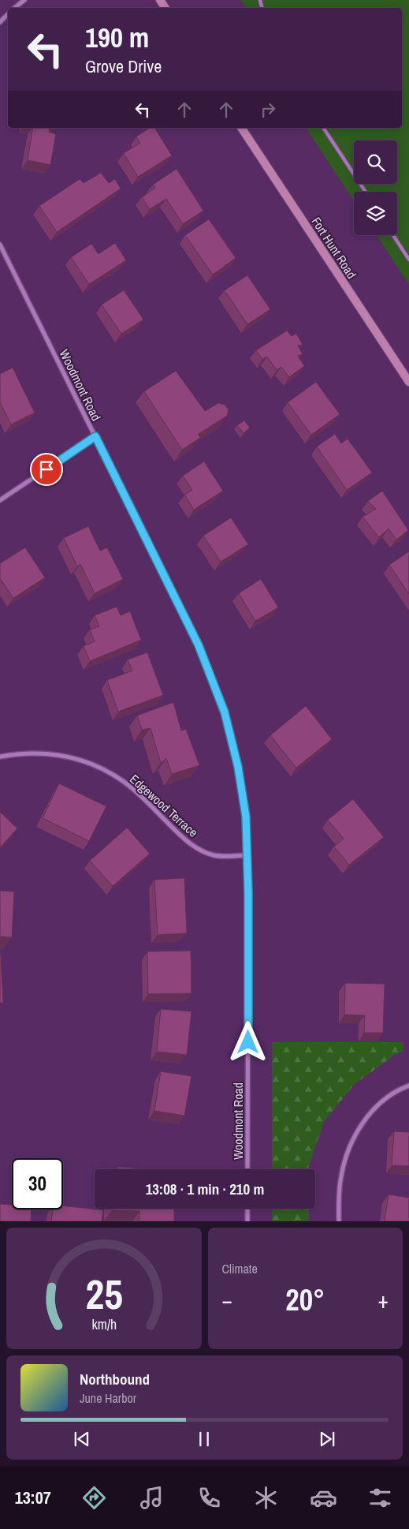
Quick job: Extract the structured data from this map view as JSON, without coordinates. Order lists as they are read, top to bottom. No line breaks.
{"streets":{"main road":["Fort Hunt Road"],"street":["Woodmont Road","Edgewood Terrace"]},"crossings":[["Woodmont Road","Edgewood Terrace"]],"page":{"turn":["190 m","Grove Drive"],"limit":"30","trip":"13:08 · 1 min · 210 m","tile":"Climate","heat":["−","20°","+"],"song":["Northbound","June Harbor"],"tabs":"13:07","gauge":["25","km/h"]}}
